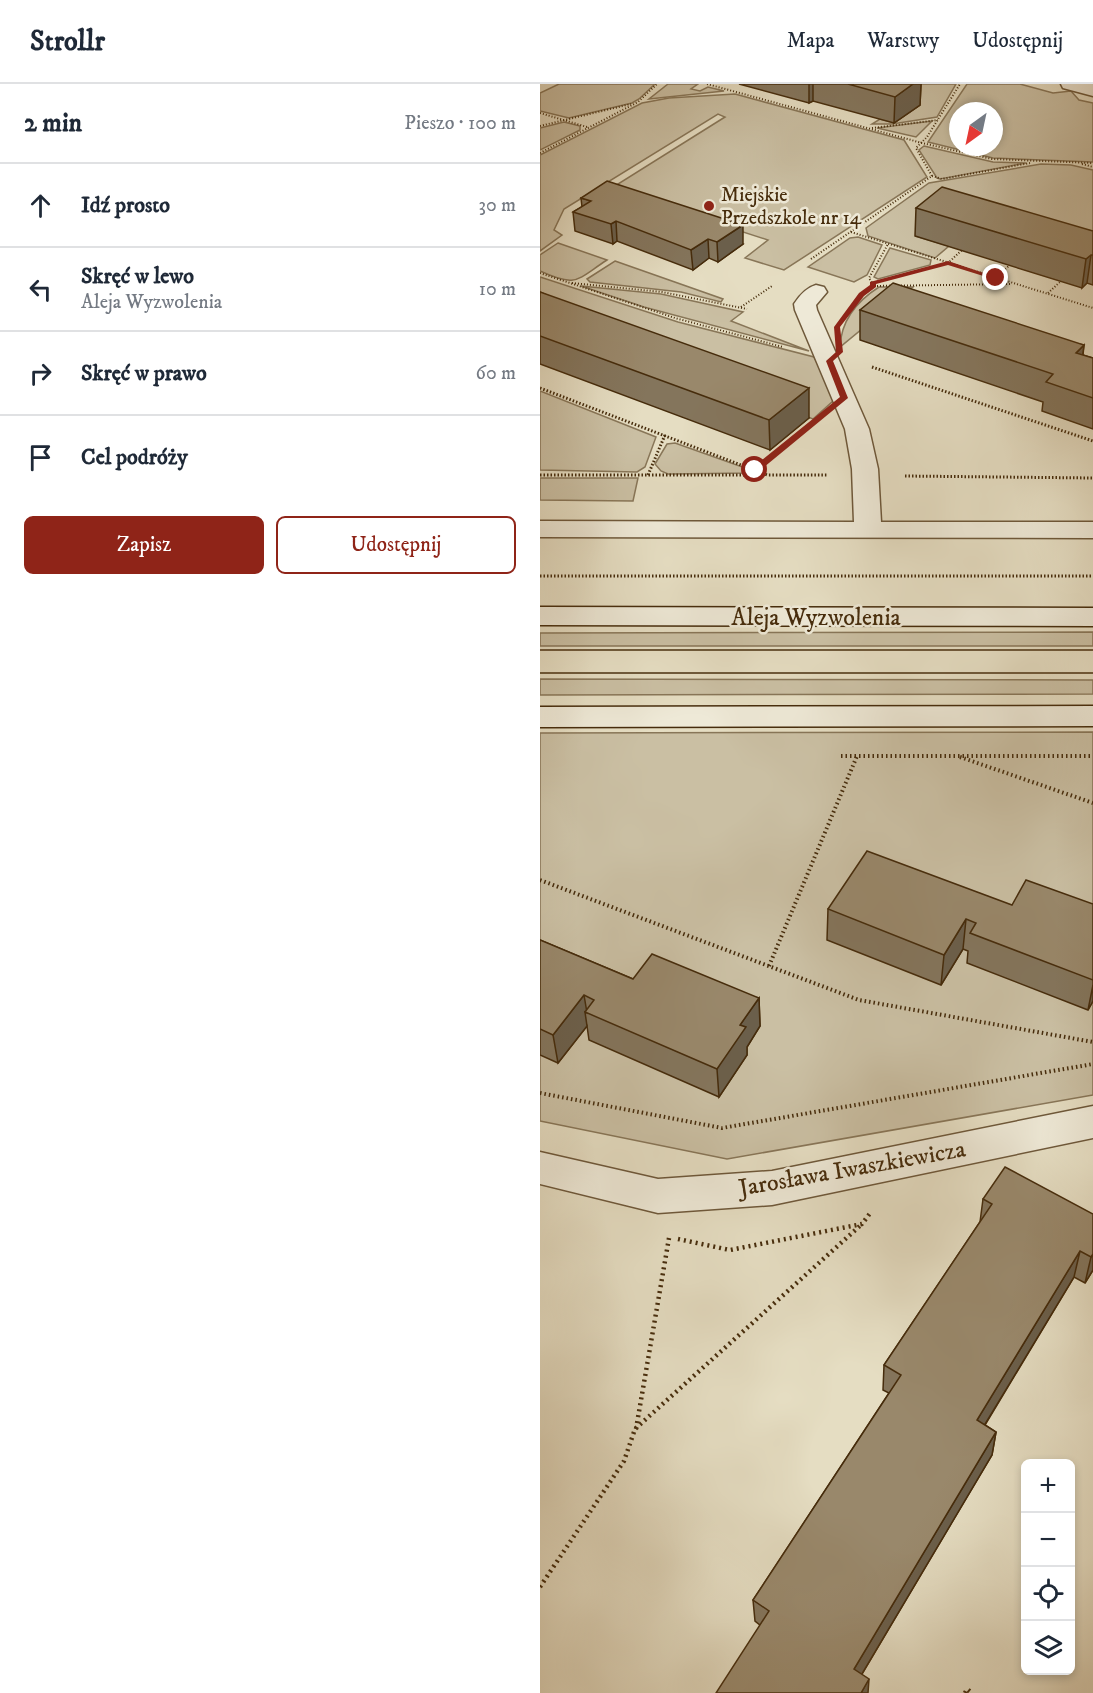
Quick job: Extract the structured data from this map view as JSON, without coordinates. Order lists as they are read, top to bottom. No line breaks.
{"streets":{"street":["Aleja Wyzwolenia","Jarosława Iwaszkiewicza"]},"places":["Miejskie Przedszkole nr 14"],"north":"bottom left","page":{"header":"Strollr","nav":["Mapa","Warstwy","Udostępnij"],"heading":["2 min","Pieszo · 100 m"],"list":[["Idź prosto","30 m"],["Skręć w lewo","Aleja Wyzwolenia","10 m"],["Skręć w prawo","60 m"],"Cel podróży"],"buttons":["Zapisz","Udostępnij"],"map_buttons":["+","−"]}}
